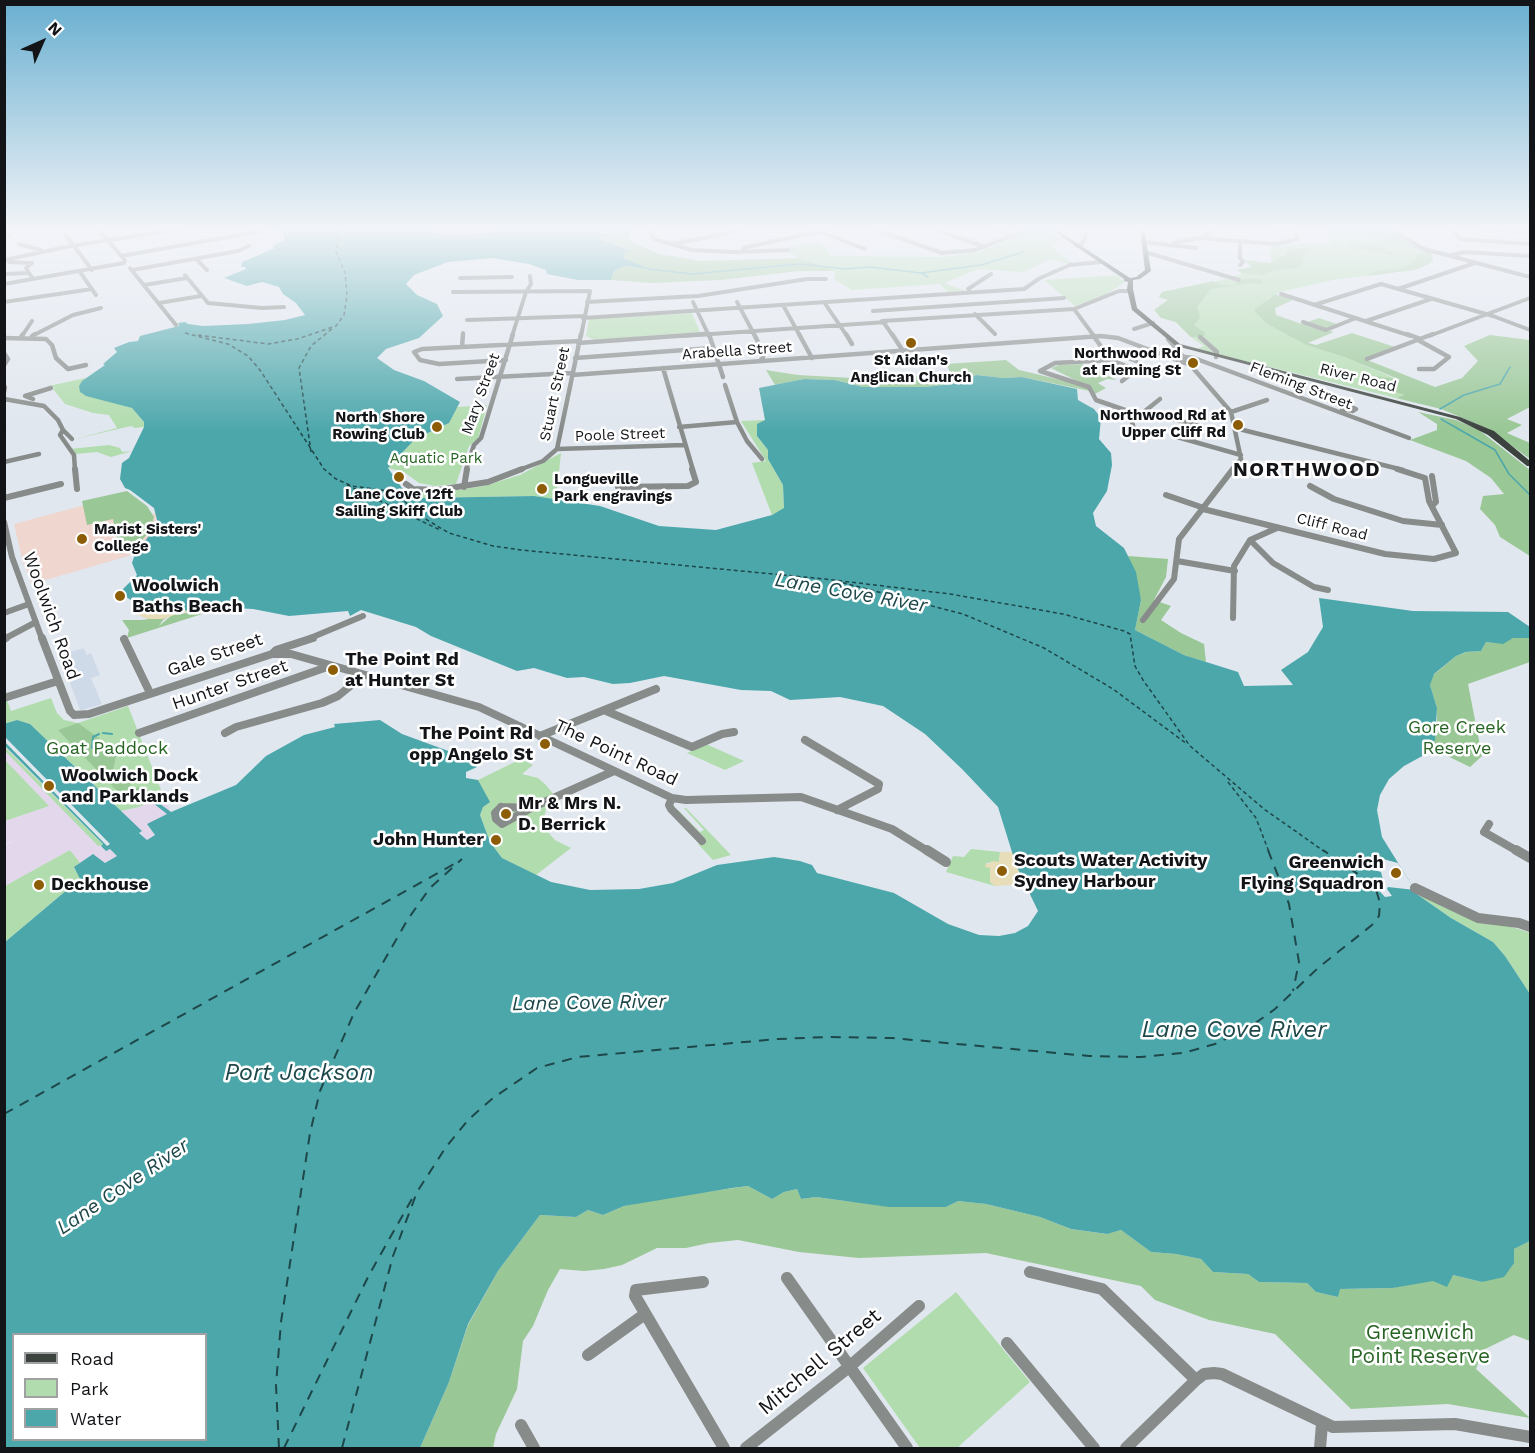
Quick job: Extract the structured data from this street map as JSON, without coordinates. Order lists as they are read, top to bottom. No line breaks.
{"streets":{"main road":["River Road"],"street":["Arabella Street","Fleming Street","Mary Street","Stuart Street","Poole Street","Cliff Road","Woolwich Road","Gale Street","Hunter Street","The Point Road","Mitchell Street"]},"crossings":[["Arabella Street","Mary Street"],["Arabella Street","Stuart Street"],["River Road","Fleming Street"],["Mary Street","Stuart Street"],["Stuart Street","Poole Street"],["Woolwich Road","Gale Street"],["Gale Street","The Point Road"],["Hunter Street","The Point Road"]],"districts":["NORTHWOOD"],"water":["Lane Cove River","Port Jackson"],"parks":["Aquatic Park","Gore Creek Reserve","Goat Paddock","Greenwich Point Reserve"],"places":["St Aidan's Anglican Church","Northwood Rd at Fleming St","Northwood Rd at Upper Cliff Rd","North Shore Rowing Club","Lane Cove 12ft Sailing Skiff Club","Longueville Park engravings","Marist Sisters' College","Woolwich Baths Beach","The Point Rd at Hunter St","The Point Rd opp Angelo St","Woolwich Dock and Parklands","Mr & Mrs N. D. Berrick","John Hunter","Scouts Water Activity Sydney Harbour","Greenwich Flying Squadron","Deckhouse"],"legend":["Road","Park","Water"],"north":"top right"}
